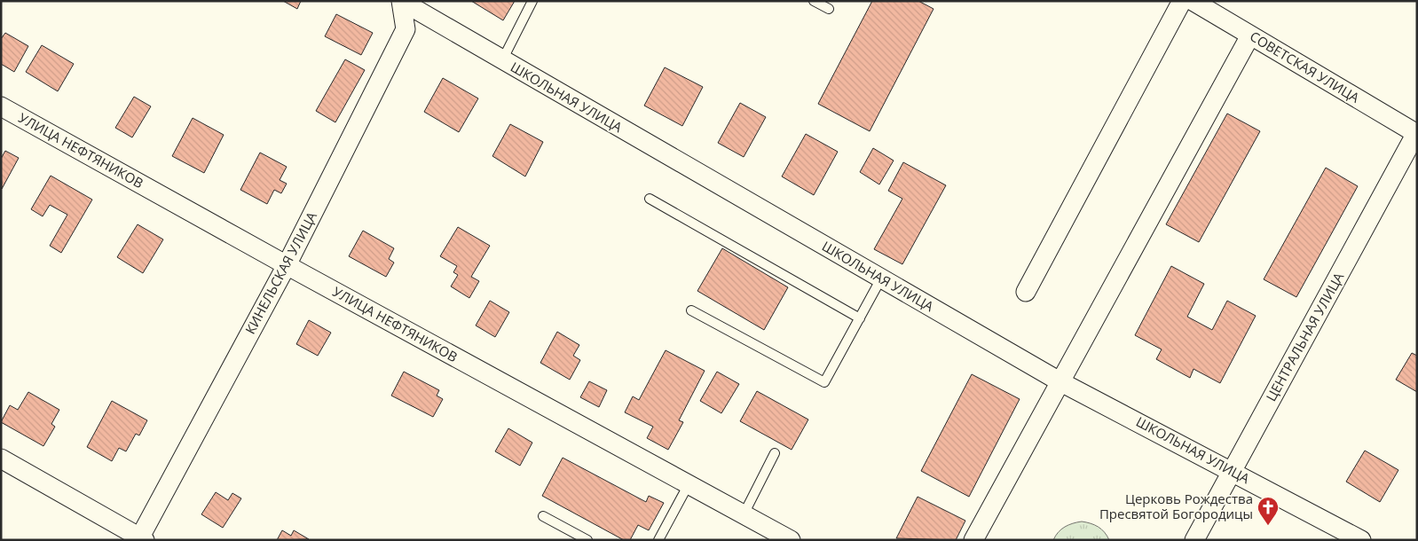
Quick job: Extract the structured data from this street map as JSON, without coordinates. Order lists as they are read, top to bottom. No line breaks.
{"streets":{"street":["СОВЕТСКАЯ УЛИЦА","ШКОЛЬНАЯ УЛИЦА","УЛИЦА НЕФТЯНИКОВ","КИНЕЛЬСКАЯ УЛИЦА","ЦЕНТРАЛЬНАЯ УЛИЦА"]},"crossings":[["СОВЕТСКАЯ УЛИЦА","ЦЕНТРАЛЬНАЯ УЛИЦА"],["ШКОЛЬНАЯ УЛИЦА","КИНЕЛЬСКАЯ УЛИЦА"],["ШКОЛЬНАЯ УЛИЦА","ЦЕНТРАЛЬНАЯ УЛИЦА"],["УЛИЦА НЕФТЯНИКОВ","КИНЕЛЬСКАЯ УЛИЦА"]],"places":{"church":["Церковь Рождества Пресвятой Богородицы"]}}
